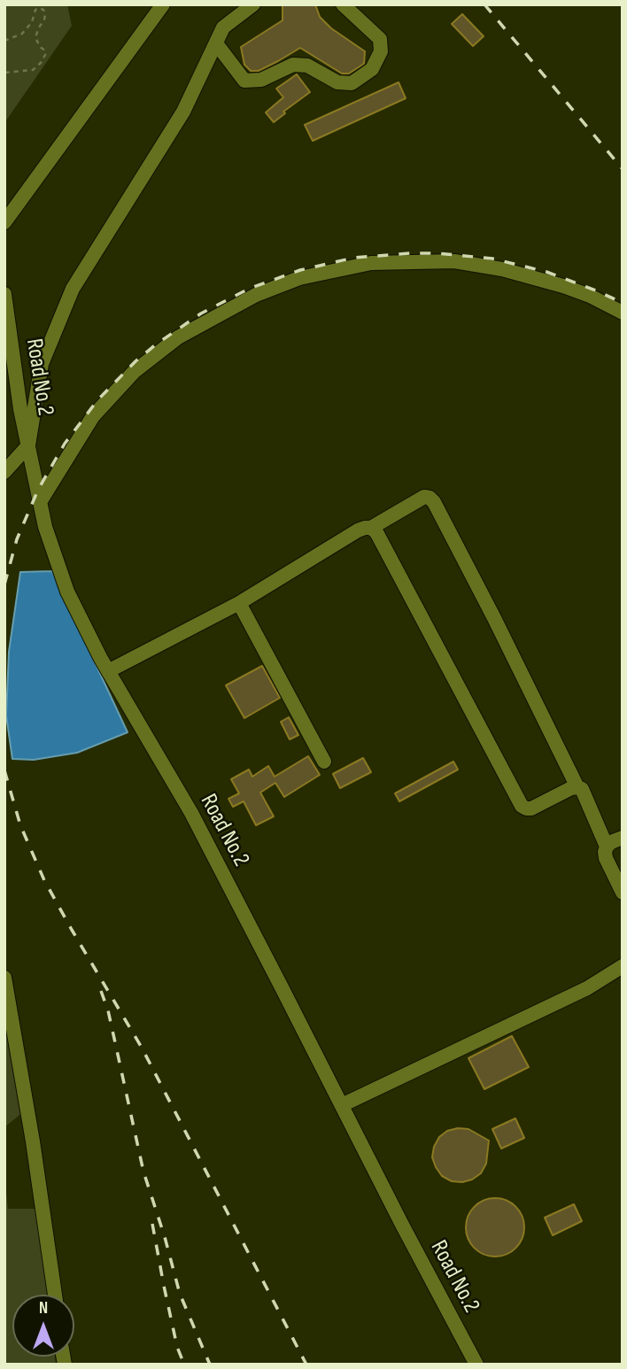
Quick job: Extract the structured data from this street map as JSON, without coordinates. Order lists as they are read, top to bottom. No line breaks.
{"streets":{"street":["Road No.2"]},"north":"top"}
